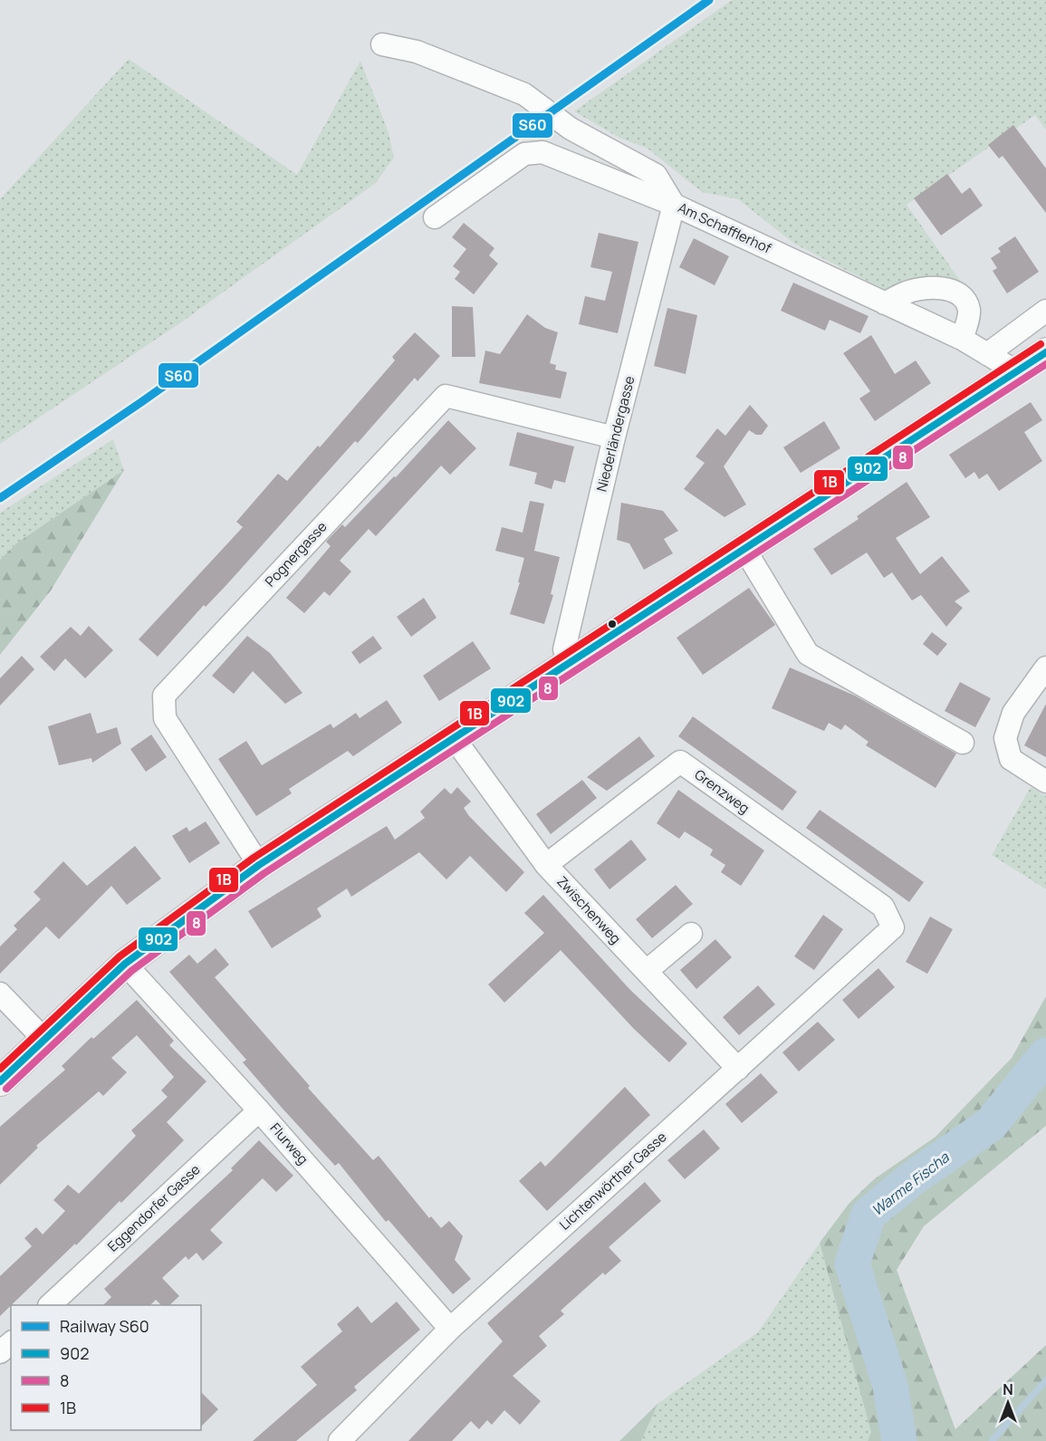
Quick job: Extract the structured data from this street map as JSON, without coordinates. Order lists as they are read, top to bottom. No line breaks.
{"streets":{"street":["Am Schafflerhof","Niederländergasse","Pognergasse","Grenzweg","Zwischenweg","Flurweg","Lichtenwörther Gasse","Eggendorfer Gasse"]},"crossings":[["Am Schafflerhof","Niederländergasse"],["Niederländergasse","Pognergasse"],["Grenzweg","Zwischenweg"],["Grenzweg","Lichtenwörther Gasse"],["Zwischenweg","Lichtenwörther Gasse"],["Flurweg","Lichtenwörther Gasse"],["Flurweg","Eggendorfer Gasse"]],"water":["Warme Fischa"],"lines":["rail line S60","transit line 1B","transit line 902","transit line 8"],"legend":["Railway S60","902","8","1B"],"north":"top"}
